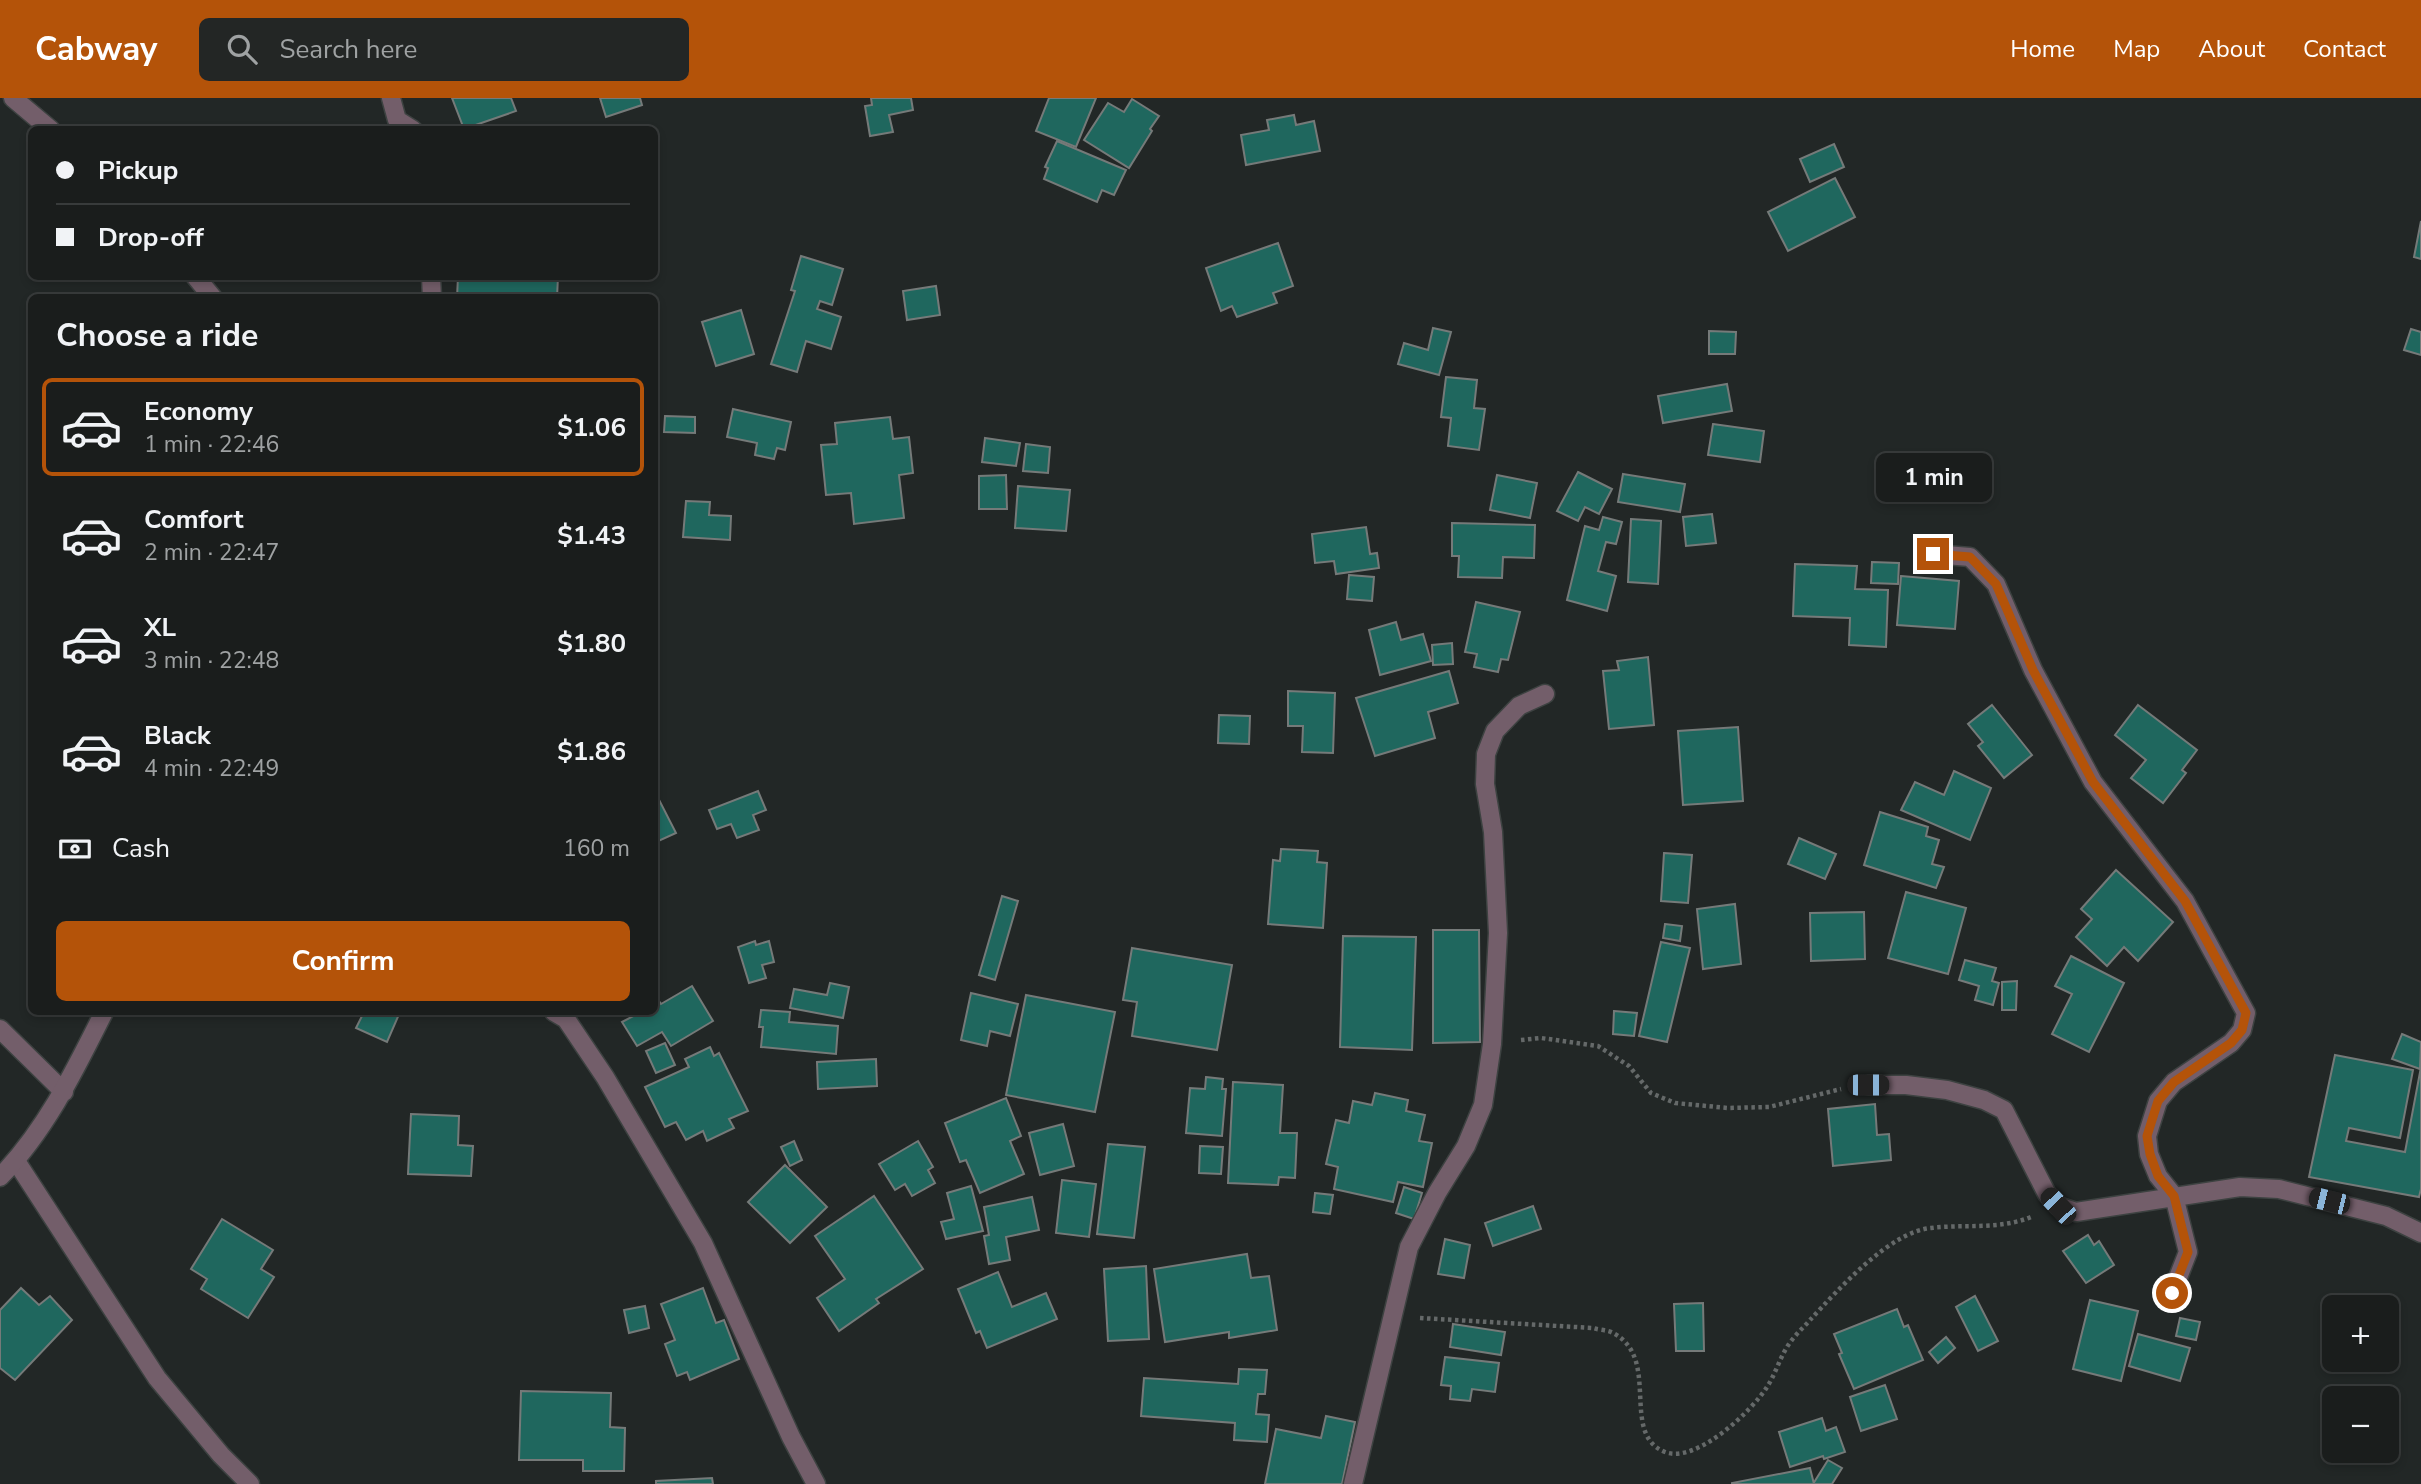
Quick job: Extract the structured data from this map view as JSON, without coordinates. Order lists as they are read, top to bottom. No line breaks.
{"page":{"header":"Cabway","search":"Search here","nav":["Home","Map","About","Contact"],"banner":["Pickup","Drop-off"],"heading":"Choose a ride","list":[{"name":"Economy","note":"1 min · 22:46","value":"$1.06"},{"name":"Comfort","note":"2 min · 22:47","value":"$1.43"},{"name":"XL","note":"3 min · 22:48","value":"$1.80"},{"name":"Black","note":"4 min · 22:49","value":"$1.86"}],"bubble":"1 min","pay":["Cash","160 m"],"buttons":"Confirm","map_buttons":["+","−"]}}
